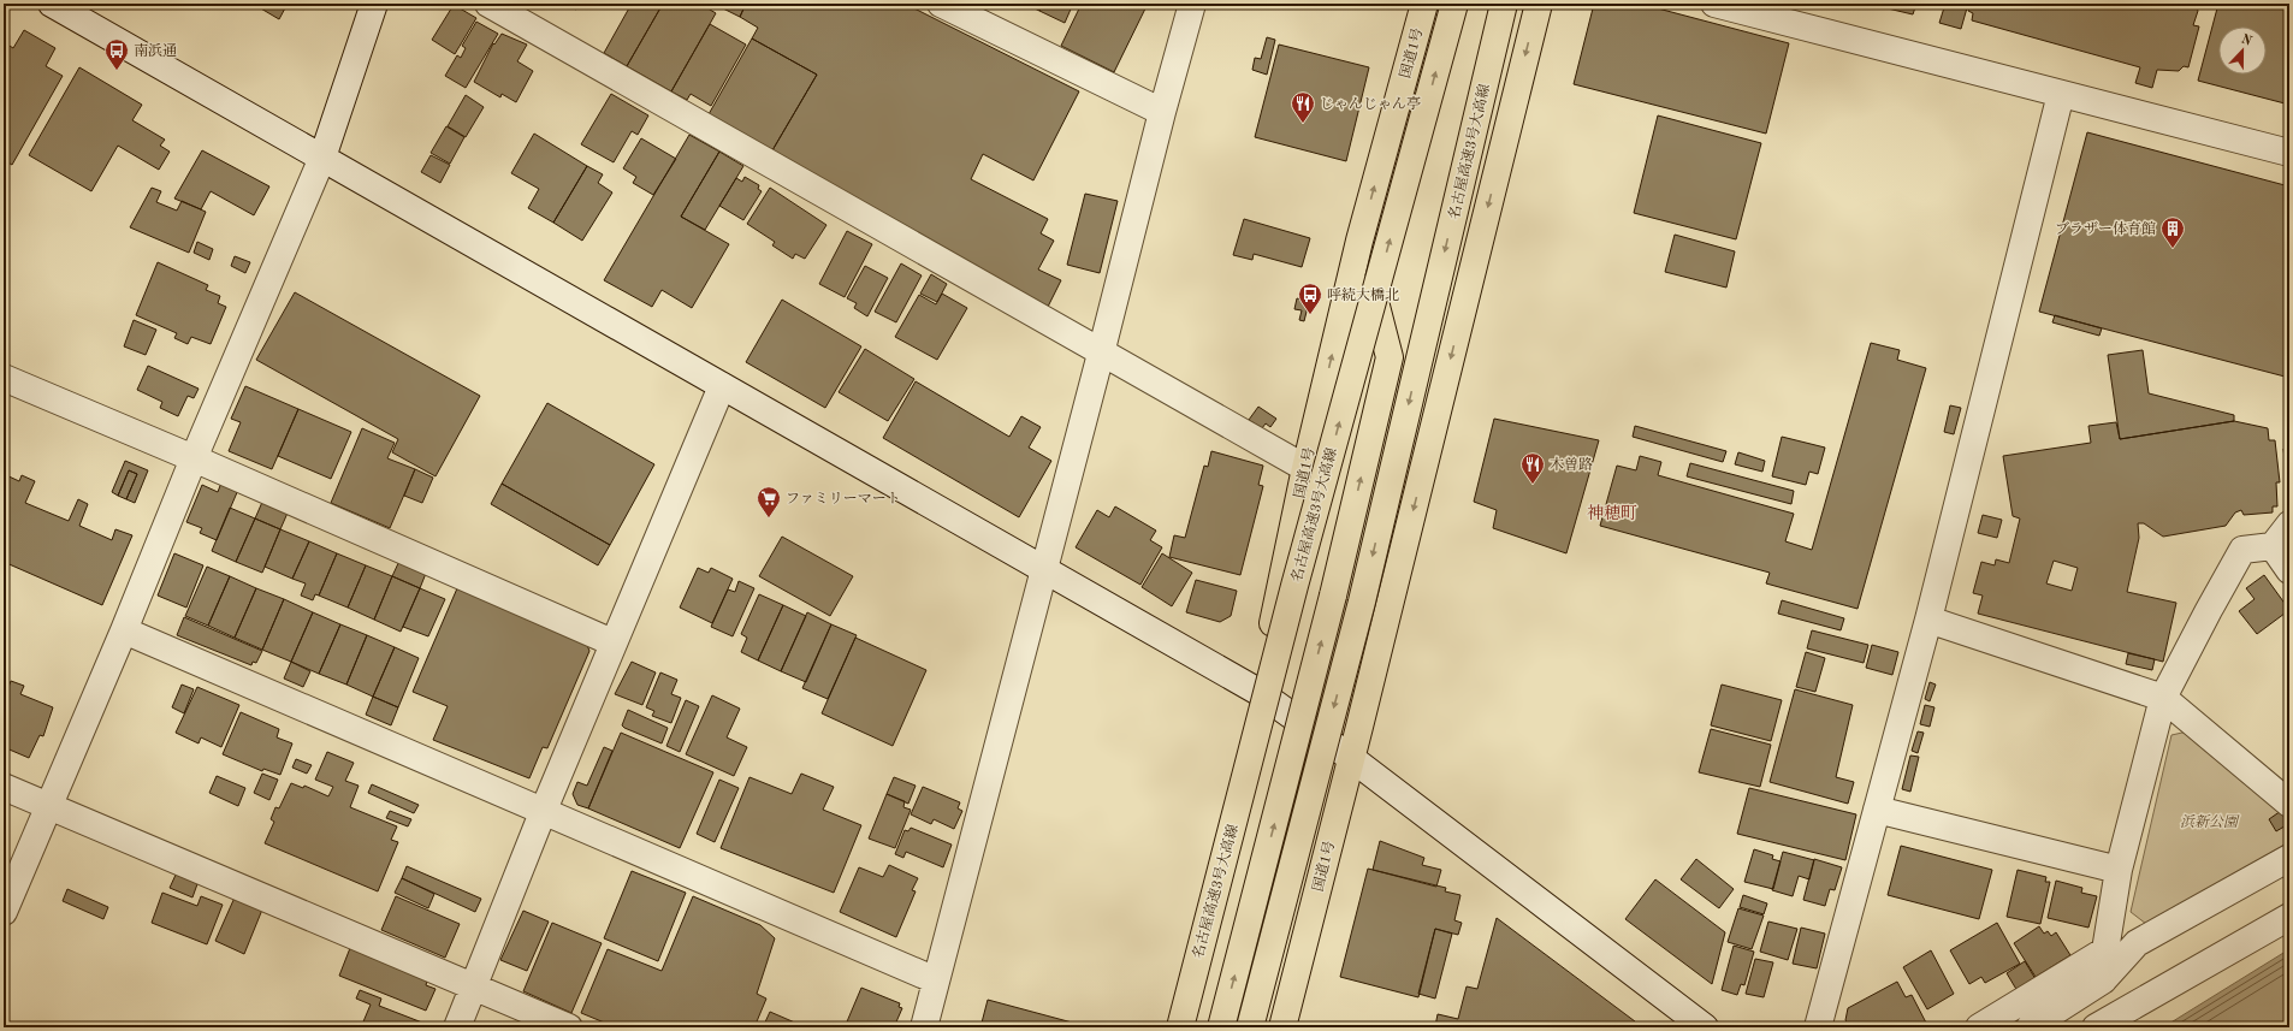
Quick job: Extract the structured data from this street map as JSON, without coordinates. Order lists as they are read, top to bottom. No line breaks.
{"streets":{"highway":["国道1号","名古屋高速3号大高線"]},"districts":["神穂町"],"parks":["浜新公園"],"places":{"bus stop":["南浜通","呼続大橋北"],"restaurant":["じゃんじゃん亭","木曽路"],"building":["ブラザー体育館"],"supermarket":["ファミリーマート"]},"north":"top"}
